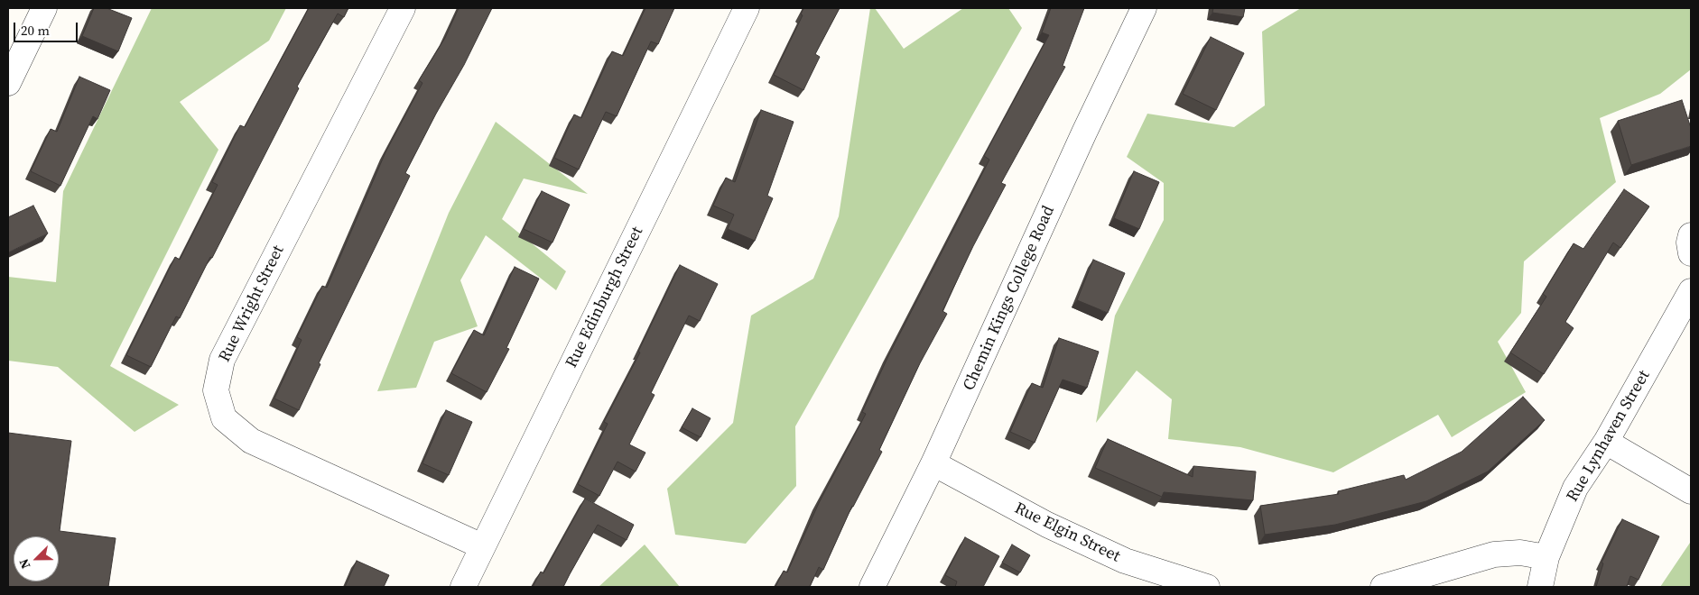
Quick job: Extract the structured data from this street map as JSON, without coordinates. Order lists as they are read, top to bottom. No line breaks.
{"streets":{"street":["Rue Edinburgh Street","Chemin Kings College Road","Rue Wright Street","Rue Lynhaven Street","Rue Elgin Street"]},"crossings":[["Rue Edinburgh Street","Rue Wright Street"],["Chemin Kings College Road","Rue Elgin Street"]],"scale_bar":"20 m","north":"bottom left"}
